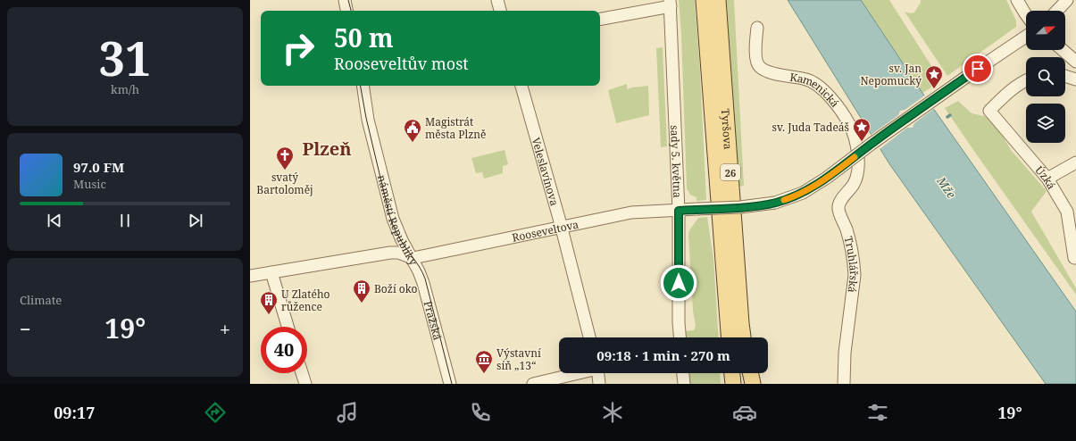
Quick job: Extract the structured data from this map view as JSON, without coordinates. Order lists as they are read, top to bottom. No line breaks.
{"streets":{"main road":["Tyršova","26"],"street":["Kamenická","sady 5. května","Veleslavínova","Úzká","náměstí Republiky","Rooseveltova","Truhlářská","Pražská"]},"crossings":[["Kamenická","Truhlářská"],["sady 5. května","Rooseveltova"],["Veleslavínova","Rooseveltova"],["náměstí Republiky","Rooseveltova"],["náměstí Republiky","Pražská"],["Rooseveltova","Pražská"]],"districts":["Plzeň"],"water":["Mže"],"places":{"place":["sv. Jan Nepomucký","sv. Juda Tadeáš"],"public building":["Magistrát města Plzně"],"church":["svatý Bartoloměj"],"building":["Boží oko","U Zlatého růžence"],"museum":["Výstavní síň „13“"]},"north":"right","page":{"tile":[["31","km/h"],"Climate"],"turn":["50 m","Rooseveltův most"],"song":["97.0 FM","Music"],"heat":["−","19°","+"],"limit":"40","trip":"09:18 · 1 min · 270 m","tabs":["09:17","19°"]}}
